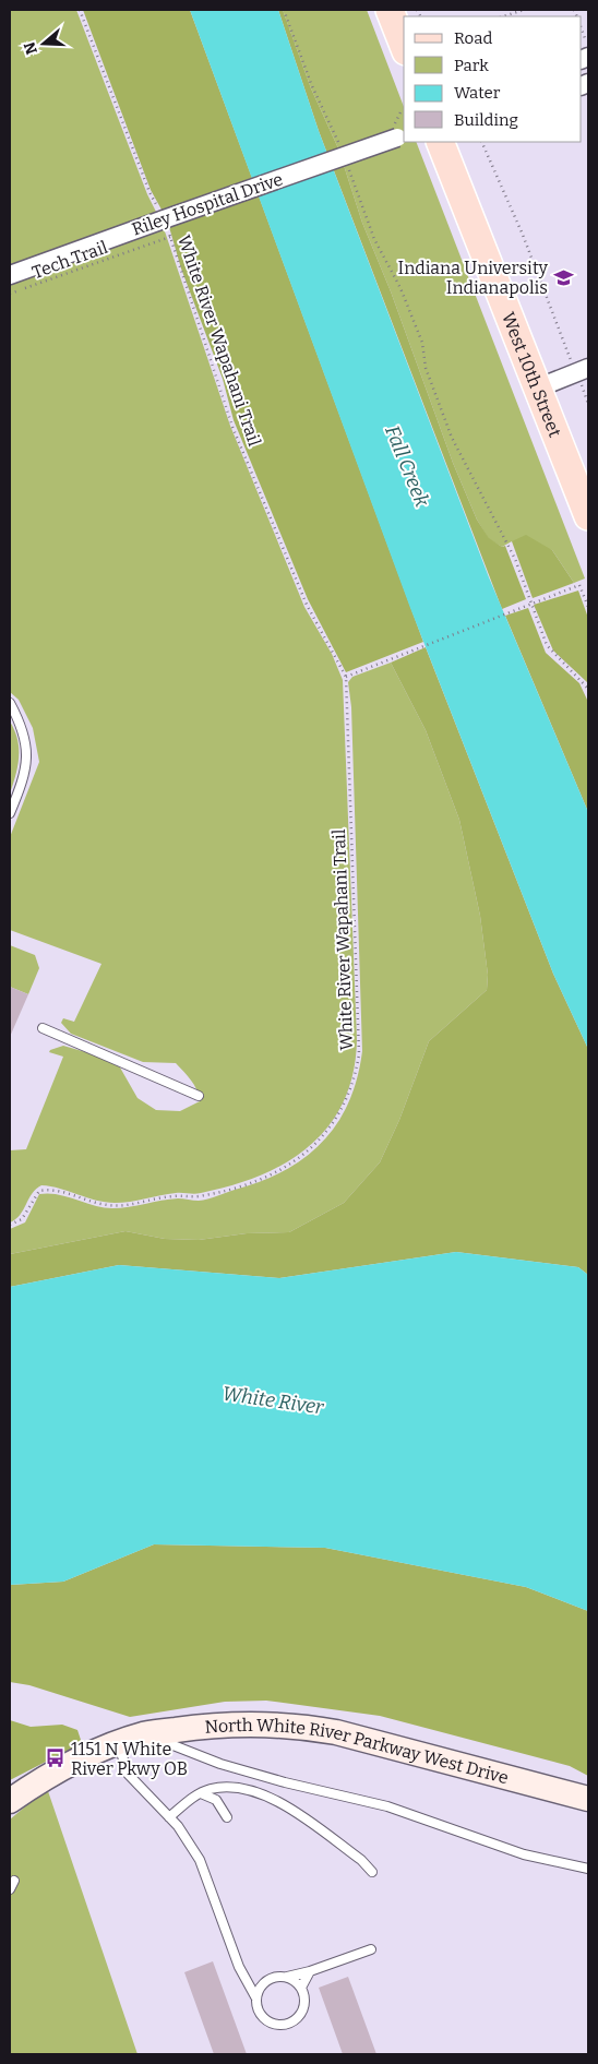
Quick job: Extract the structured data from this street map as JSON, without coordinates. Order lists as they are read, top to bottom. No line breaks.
{"streets":{"main road":["West 10th Street","North White River Parkway West Drive"],"street":["Riley Hospital Drive"],"path":["Tech Trail","White River Wapahani Trail"]},"crossings":[["Riley Hospital Drive","White River Wapahani Trail"],["Tech Trail","White River Wapahani Trail"]],"water":["Fall Creek","White River"],"places":{"school or university":["Indiana University Indianapolis"],"bus stop":["1151 N White River Pkwy OB"]},"legend":["Road","Park","Water","Building"],"north":"left"}
